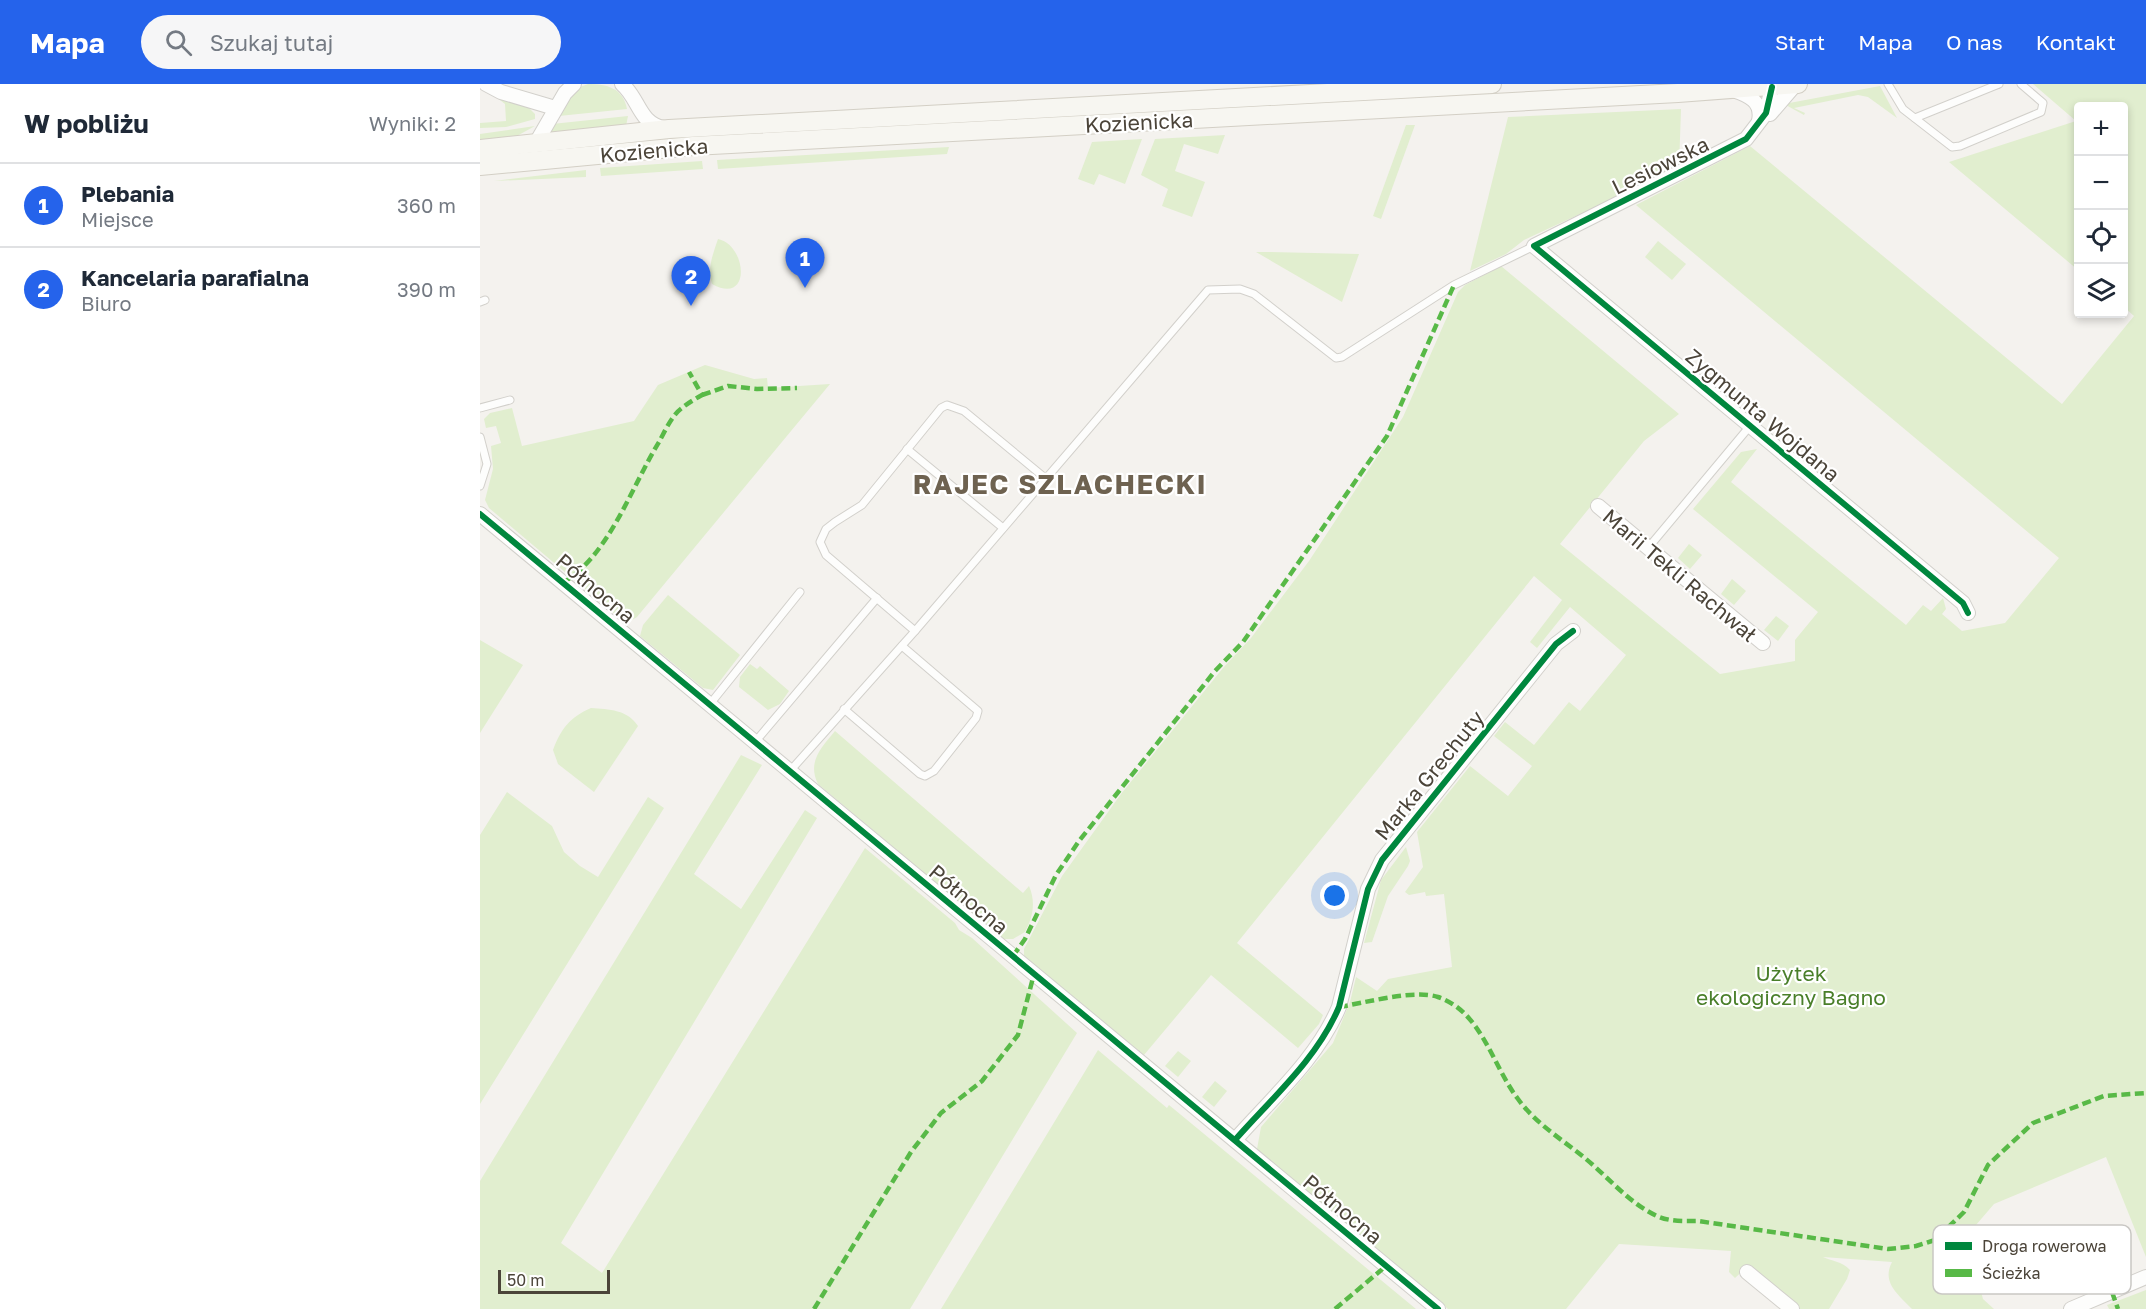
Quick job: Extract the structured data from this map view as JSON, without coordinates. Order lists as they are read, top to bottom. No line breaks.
{"streets":{"main road":["Kozienicka"],"street":["Lesiowska","Zygmunta Wojdana","Marii Tekli Rachwał","Północna","Marka Grechuty"]},"crossings":[["Kozienicka","Lesiowska"],["Lesiowska","Zygmunta Wojdana"],["Północna","Marka Grechuty"]],"districts":["RAJEC SZLACHECKI"],"parks":["Użytek ekologiczny Bagno"],"legend":["Droga rowerowa","Ścieżka"],"scale_bar":"50 m","page":{"header":"Mapa","search":"Szukaj tutaj","nav":["Start","Mapa","O nas","Kontakt"],"heading":["W pobliżu","Wyniki: 2"],"map_buttons":["+","−"],"list":[{"mark":"1","name":"Plebania","note":"Miejsce","value":"360 m"},{"mark":"2","name":"Kancelaria parafialna","note":"Biuro","value":"390 m"}],"pins":["1","2"],"scale":"50 m"}}
